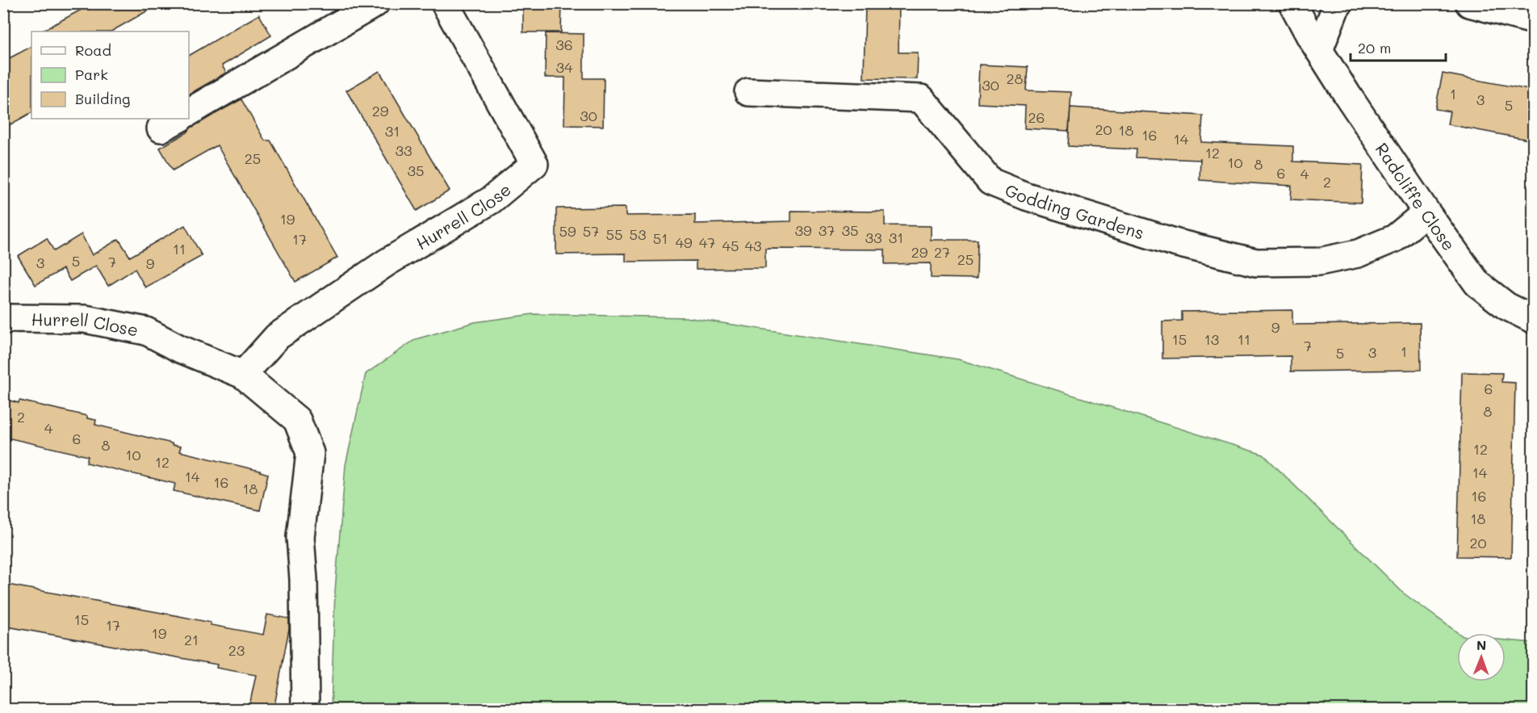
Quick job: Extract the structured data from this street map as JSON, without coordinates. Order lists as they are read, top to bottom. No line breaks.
{"streets":{"street":["Radcliffe Close","Godding Gardens","Hurrell Close"]},"crossings":[["Radcliffe Close","Godding Gardens"]],"house_numbers":["36","34","28","30","1","3","5","29","30","26","20","18","31","16","14","33","12","25","10","8","35","6","4","2","19","39","37","35","59","57","55","53","33","31","51","17","49","47","45","43","11","29","27","25","5","7","3","9","9","15","13","11","7","1","3","5","6","8","2","4","6","8","12","10","12","14","14","16","18","16","18","20","15","17","19","21","23"],"legend":["Road","Park","Building"],"scale_bar":"20 m","north":"top"}
